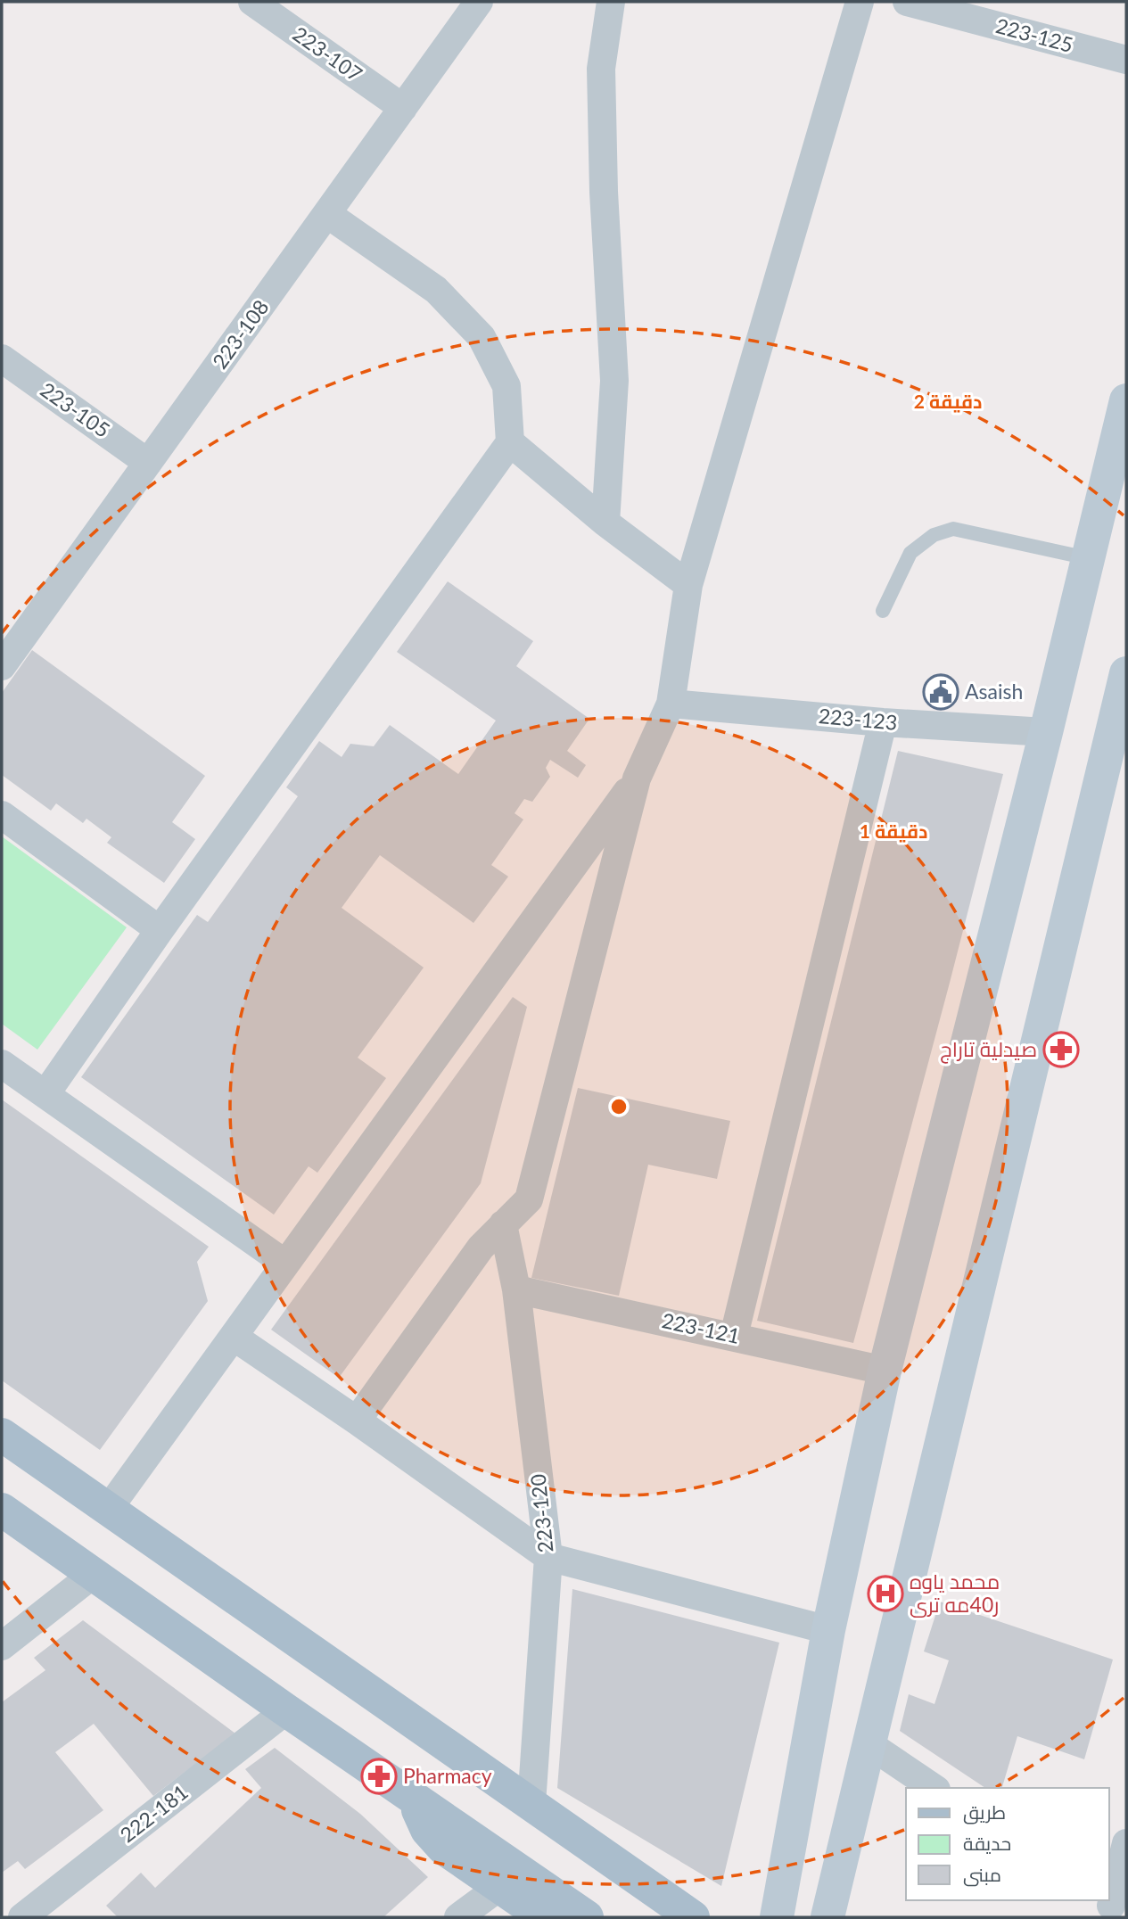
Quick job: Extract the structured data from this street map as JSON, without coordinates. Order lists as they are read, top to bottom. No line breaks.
{"streets":{"street":["223-125","223-107","223-108","223-105","223-123","223-121","223-120","222-181"]},"crossings":[["223-107","223-108"],["223-108","223-105"],["223-121","223-120"]],"places":{"public building":["Asaish"],"pharmacy":["صيدلية تاراج","Pharmacy"],"hospital":["محمد ياوه ر40مه ترى"]},"legend":["طريق","حديقة","مبنى"],"rings":["2 دقيقة","1 دقيقة"]}
